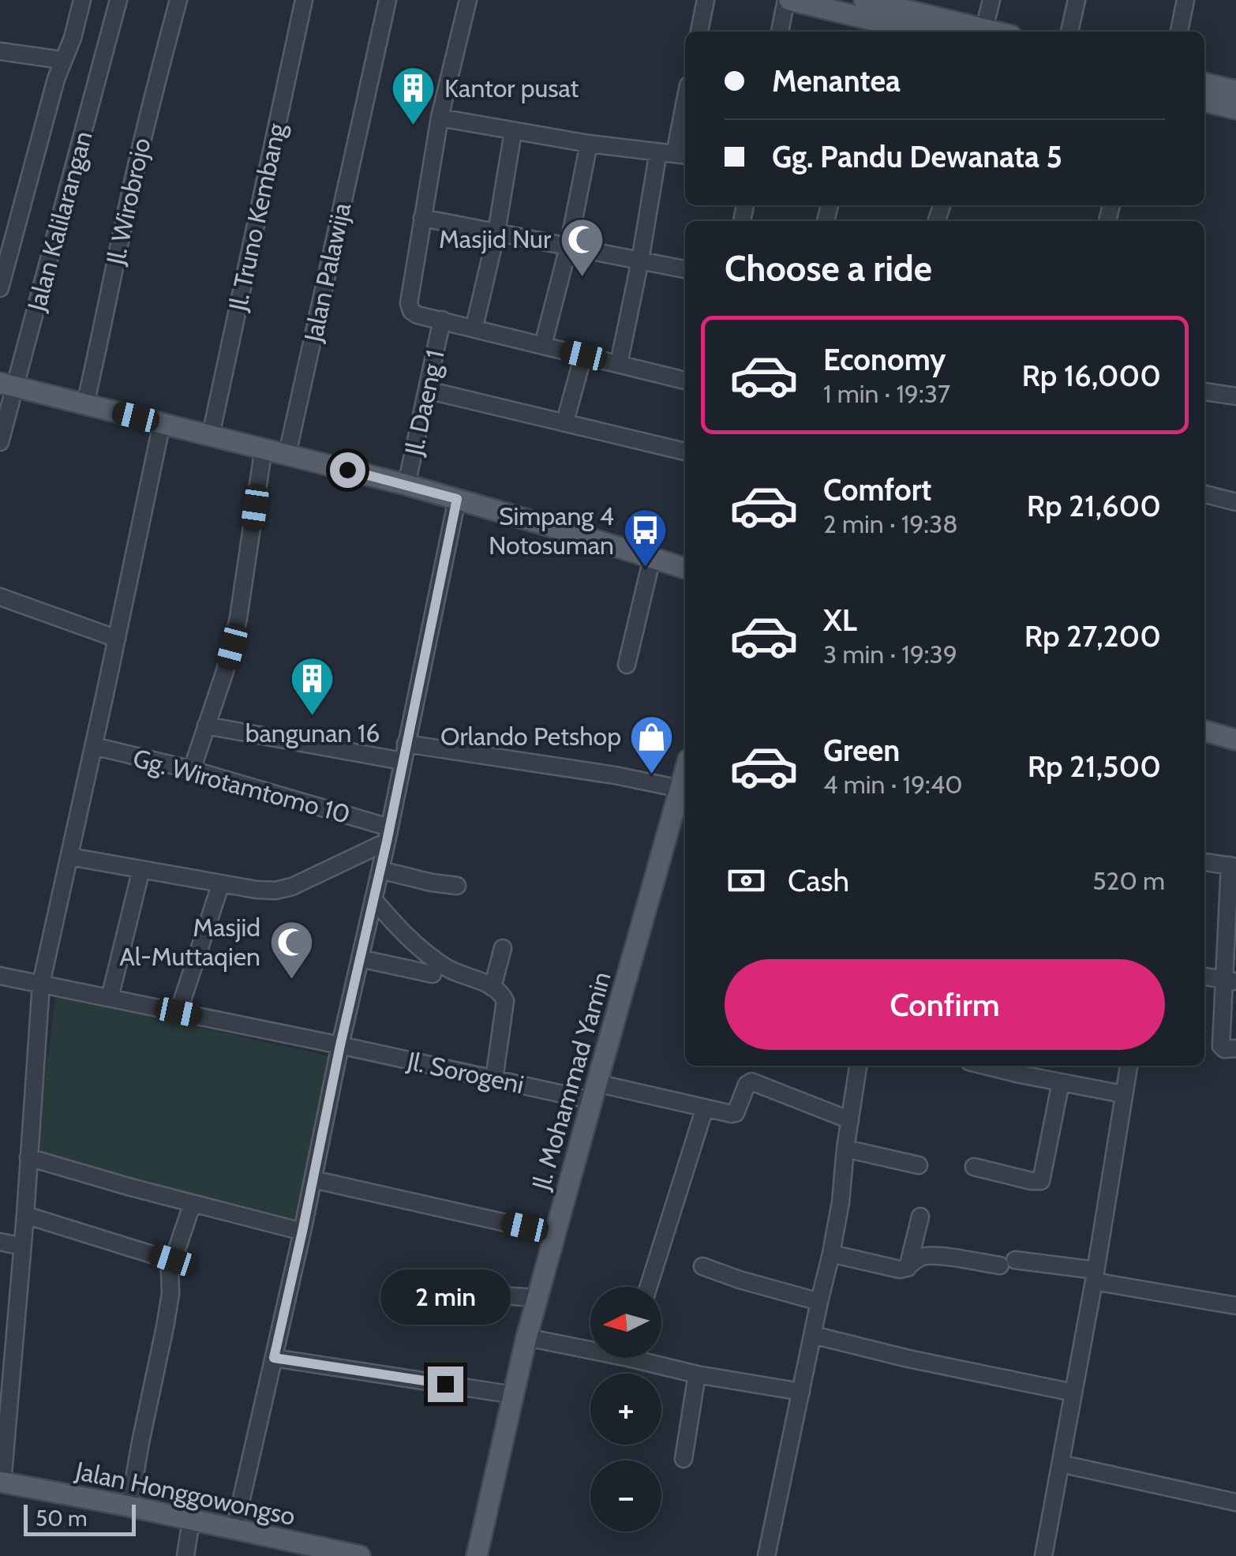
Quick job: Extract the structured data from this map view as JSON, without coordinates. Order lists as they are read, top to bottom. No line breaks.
{"streets":{"main road":["Jl. Mohammad Yamin","Jalan Honggowongso"],"street":["Jl. Wirobrojo","Jl. Truno Kembang","Jalan Kalilarangan","Jalan Palawija","Jl. Daeng 1","Gg. Wirotamtomo 10","Jl. Sorogeni"]},"crossings":[["Jl. Sorogeni","Jl. Mohammad Yamin"]],"places":{"building":["Kantor pusat","bangunan 16"],"mosque":["Masjid Nur","Masjid Al-Muttaqien"],"bus stop":["Simpang 4 Notosuman"],"shop":["Orlando Petshop"]},"scale_bar":"50 m","north":"left","page":{"banner":["Menantea","Gg. Pandu Dewanata 5"],"heading":"Choose a ride","list":[{"name":"Economy","note":"1 min · 19:37","value":"Rp 16,000"},{"name":"Comfort","note":"2 min · 19:38","value":"Rp 21,600"},{"name":"XL","note":"3 min · 19:39","value":"Rp 27,200"},{"name":"Green","note":"4 min · 19:40","value":"Rp 21,500"}],"pay":["Cash","520 m"],"buttons":"Confirm","bubble":"2 min","map_buttons":["+","−"],"scale":"50 m"}}
